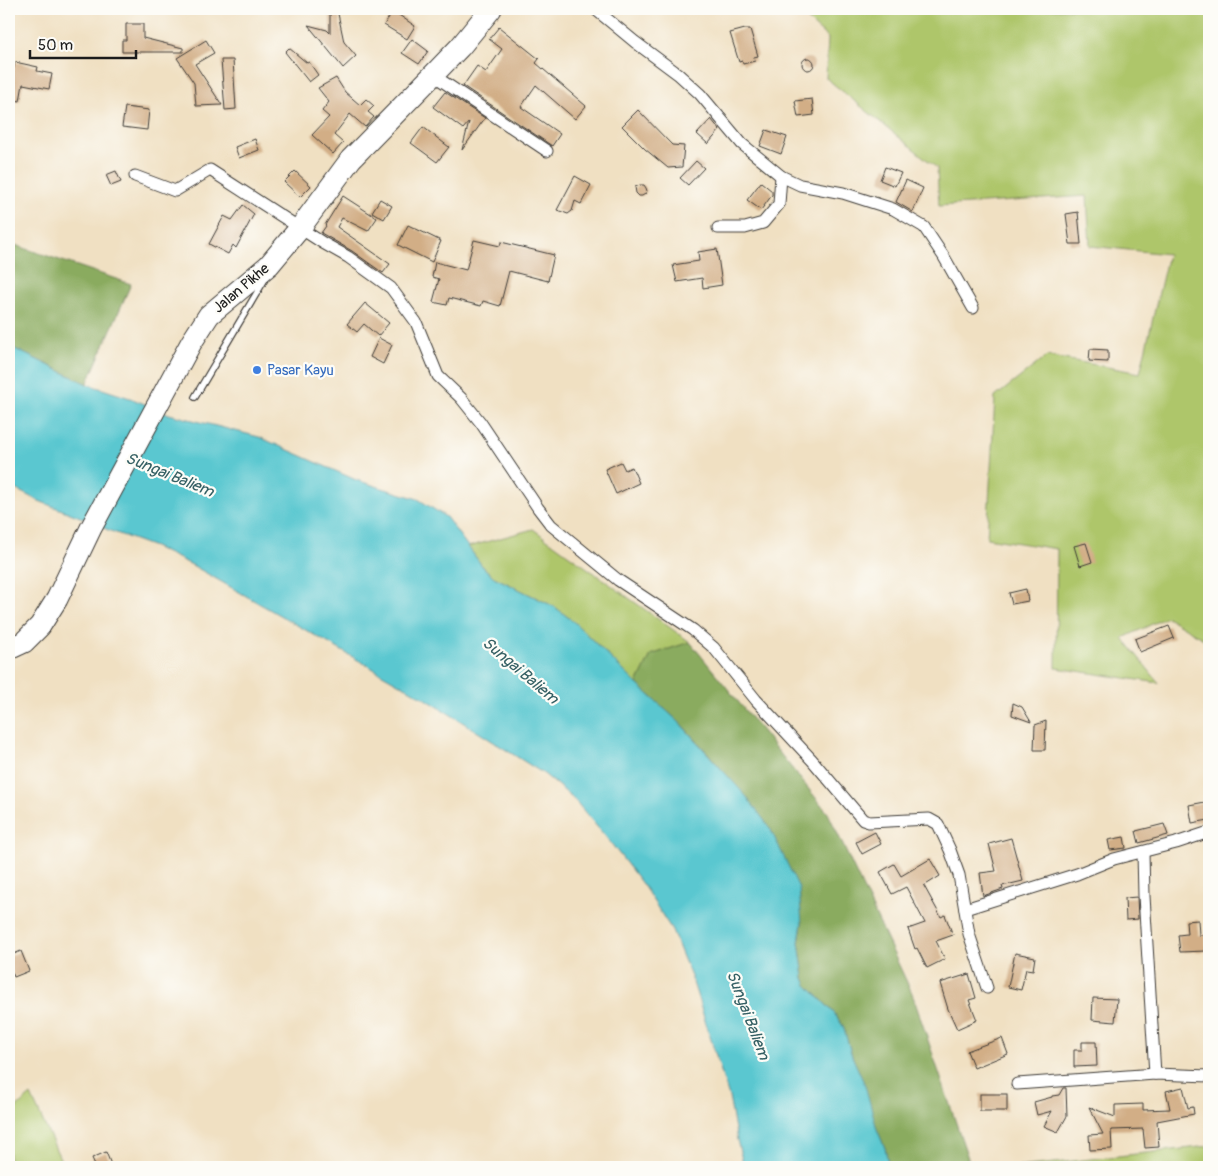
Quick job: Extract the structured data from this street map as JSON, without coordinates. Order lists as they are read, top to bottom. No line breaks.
{"streets":{"highway":["Jalan Pikhe"]},"water":["Sungai Baliem"],"places":["Pasar Kayu"],"scale_bar":"50 m"}
